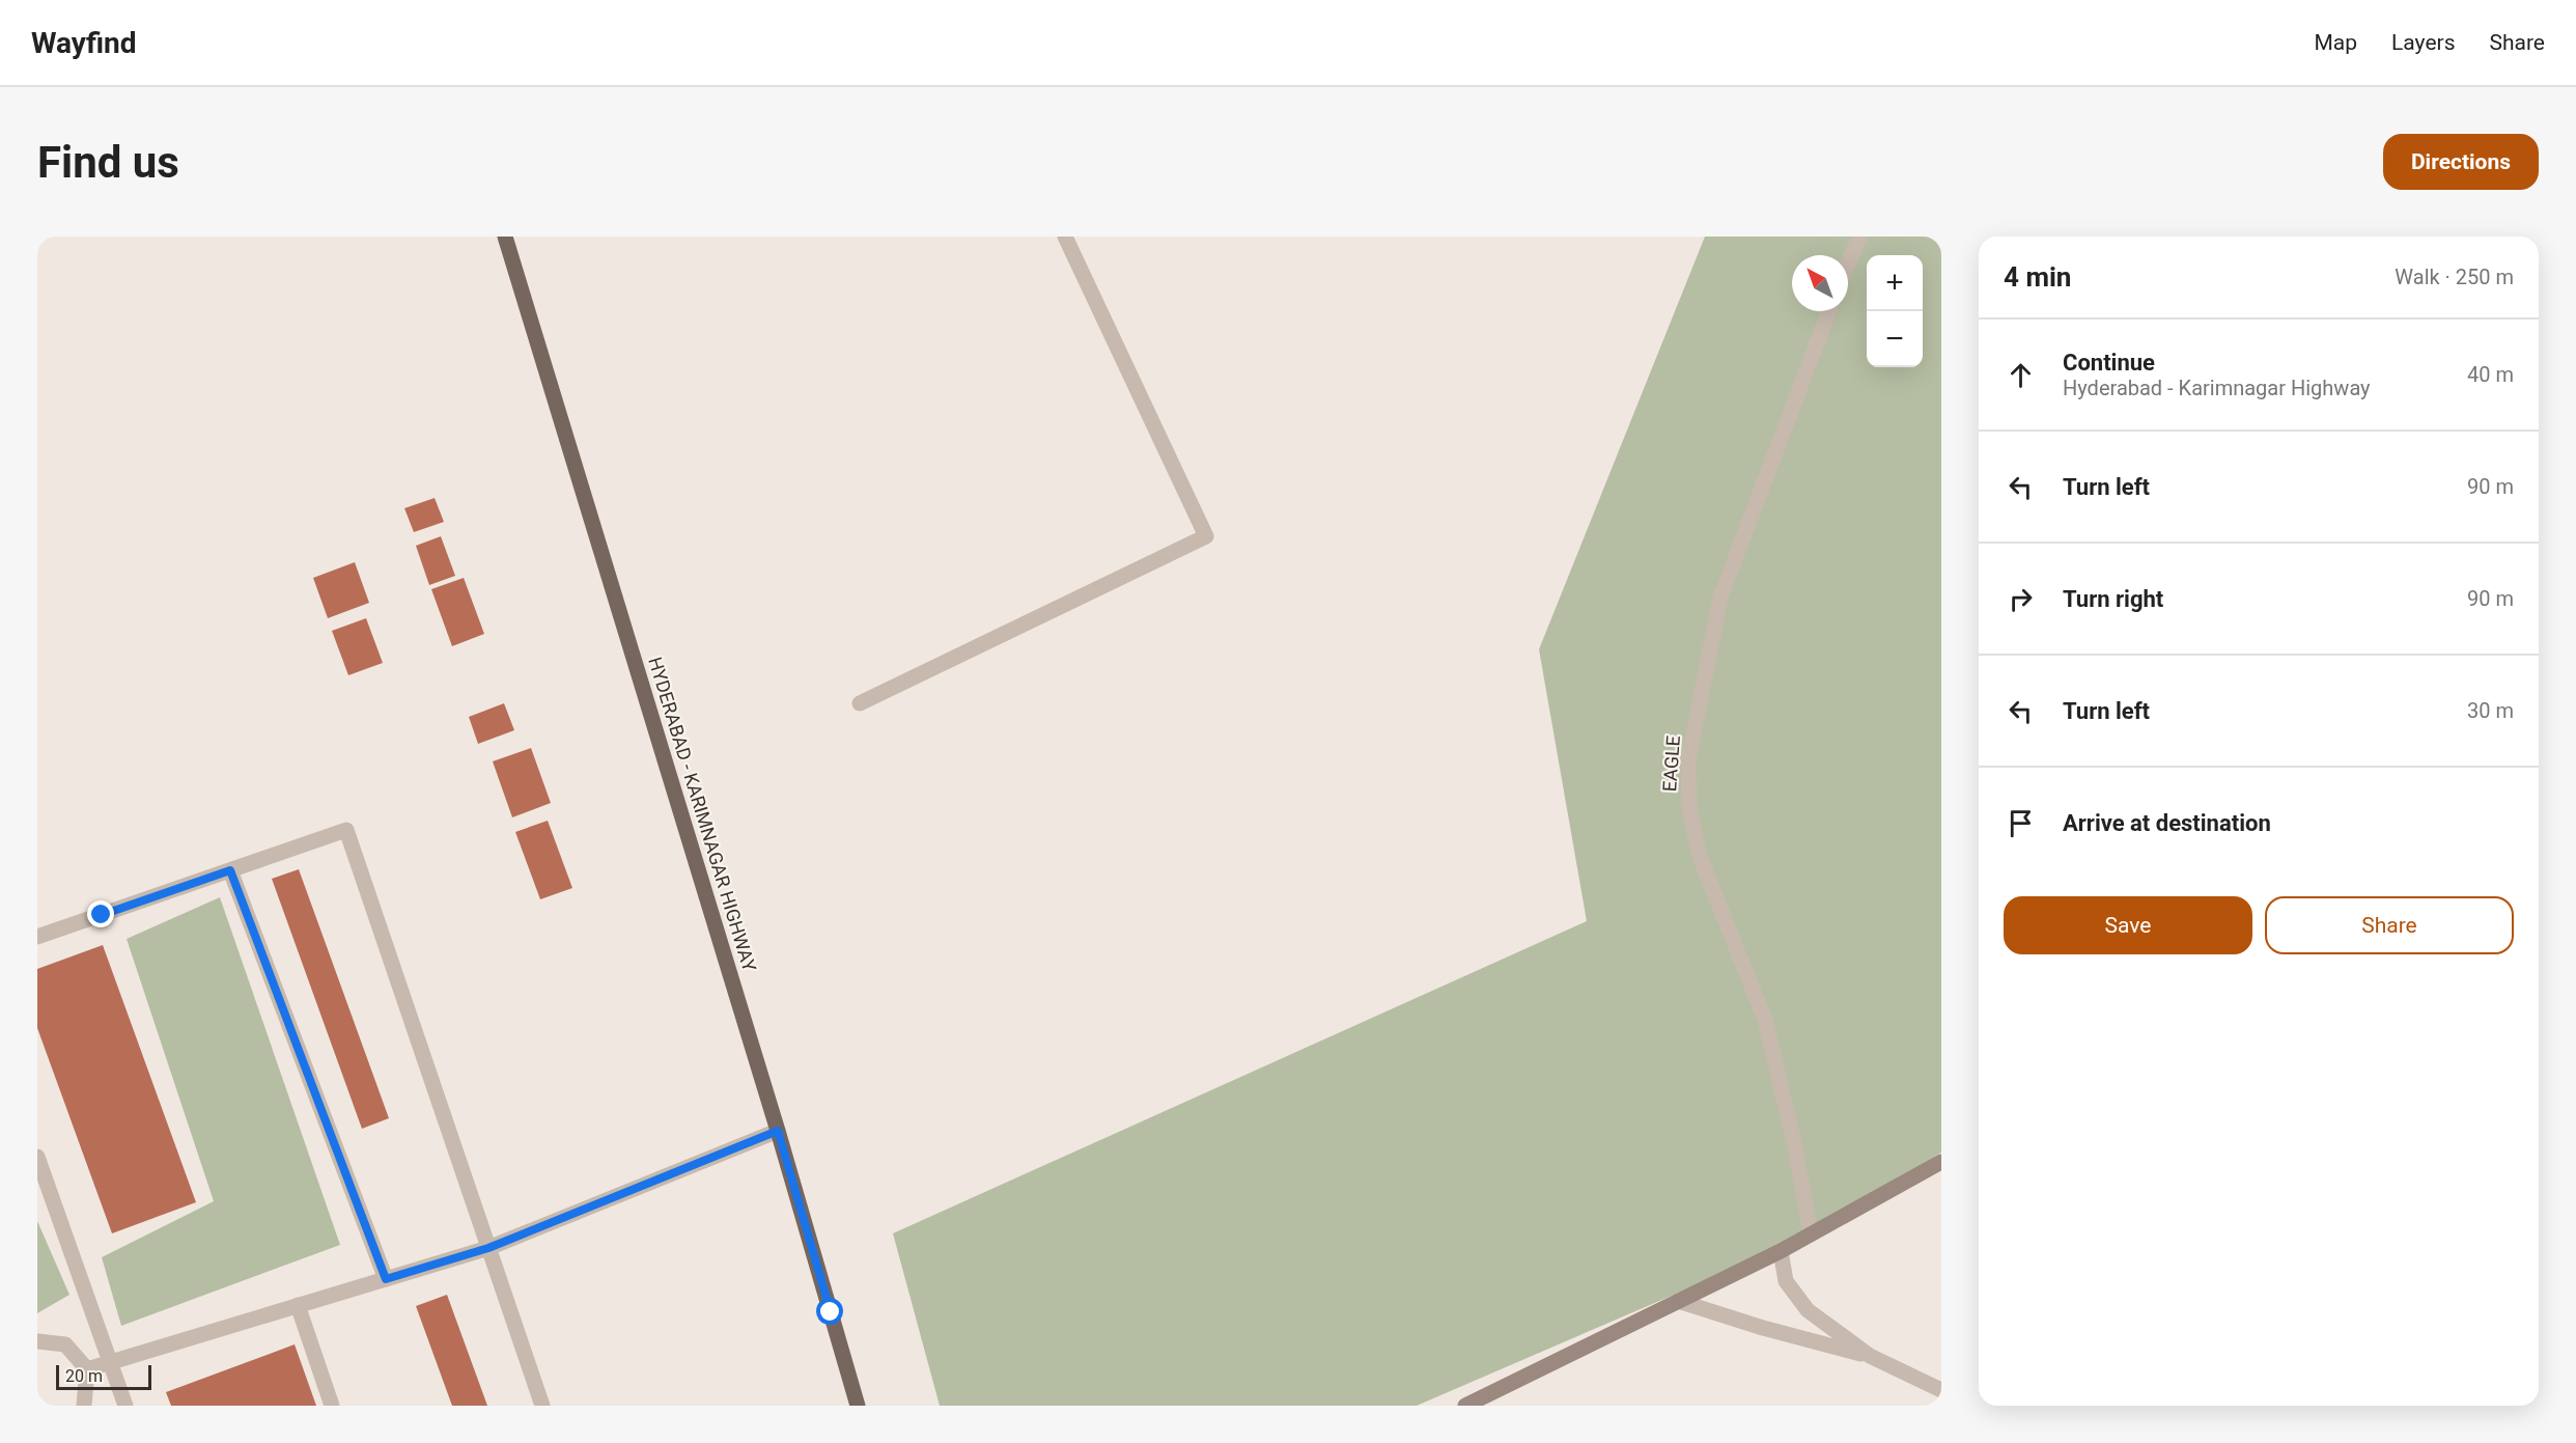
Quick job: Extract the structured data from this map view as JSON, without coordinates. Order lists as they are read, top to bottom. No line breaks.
{"streets":{"main road":["HYDERABAD - KARIMNAGAR HIGHWAY"],"street":["EAGLE"]},"scale_bar":"20 m","north":"top left","page":{"header":"Wayfind","nav":["Map","Layers","Share"],"buttons":["Directions",["Save","Share"]],"title":"Find us","heading":["4 min","Walk · 250 m"],"map_buttons":["+","−"],"list":[["Continue","Hyderabad - Karimnagar Highway","40 m"],["Turn left","90 m"],["Turn right","90 m"],["Turn left","30 m"],"Arrive at destination"],"scale":"20 m"}}
